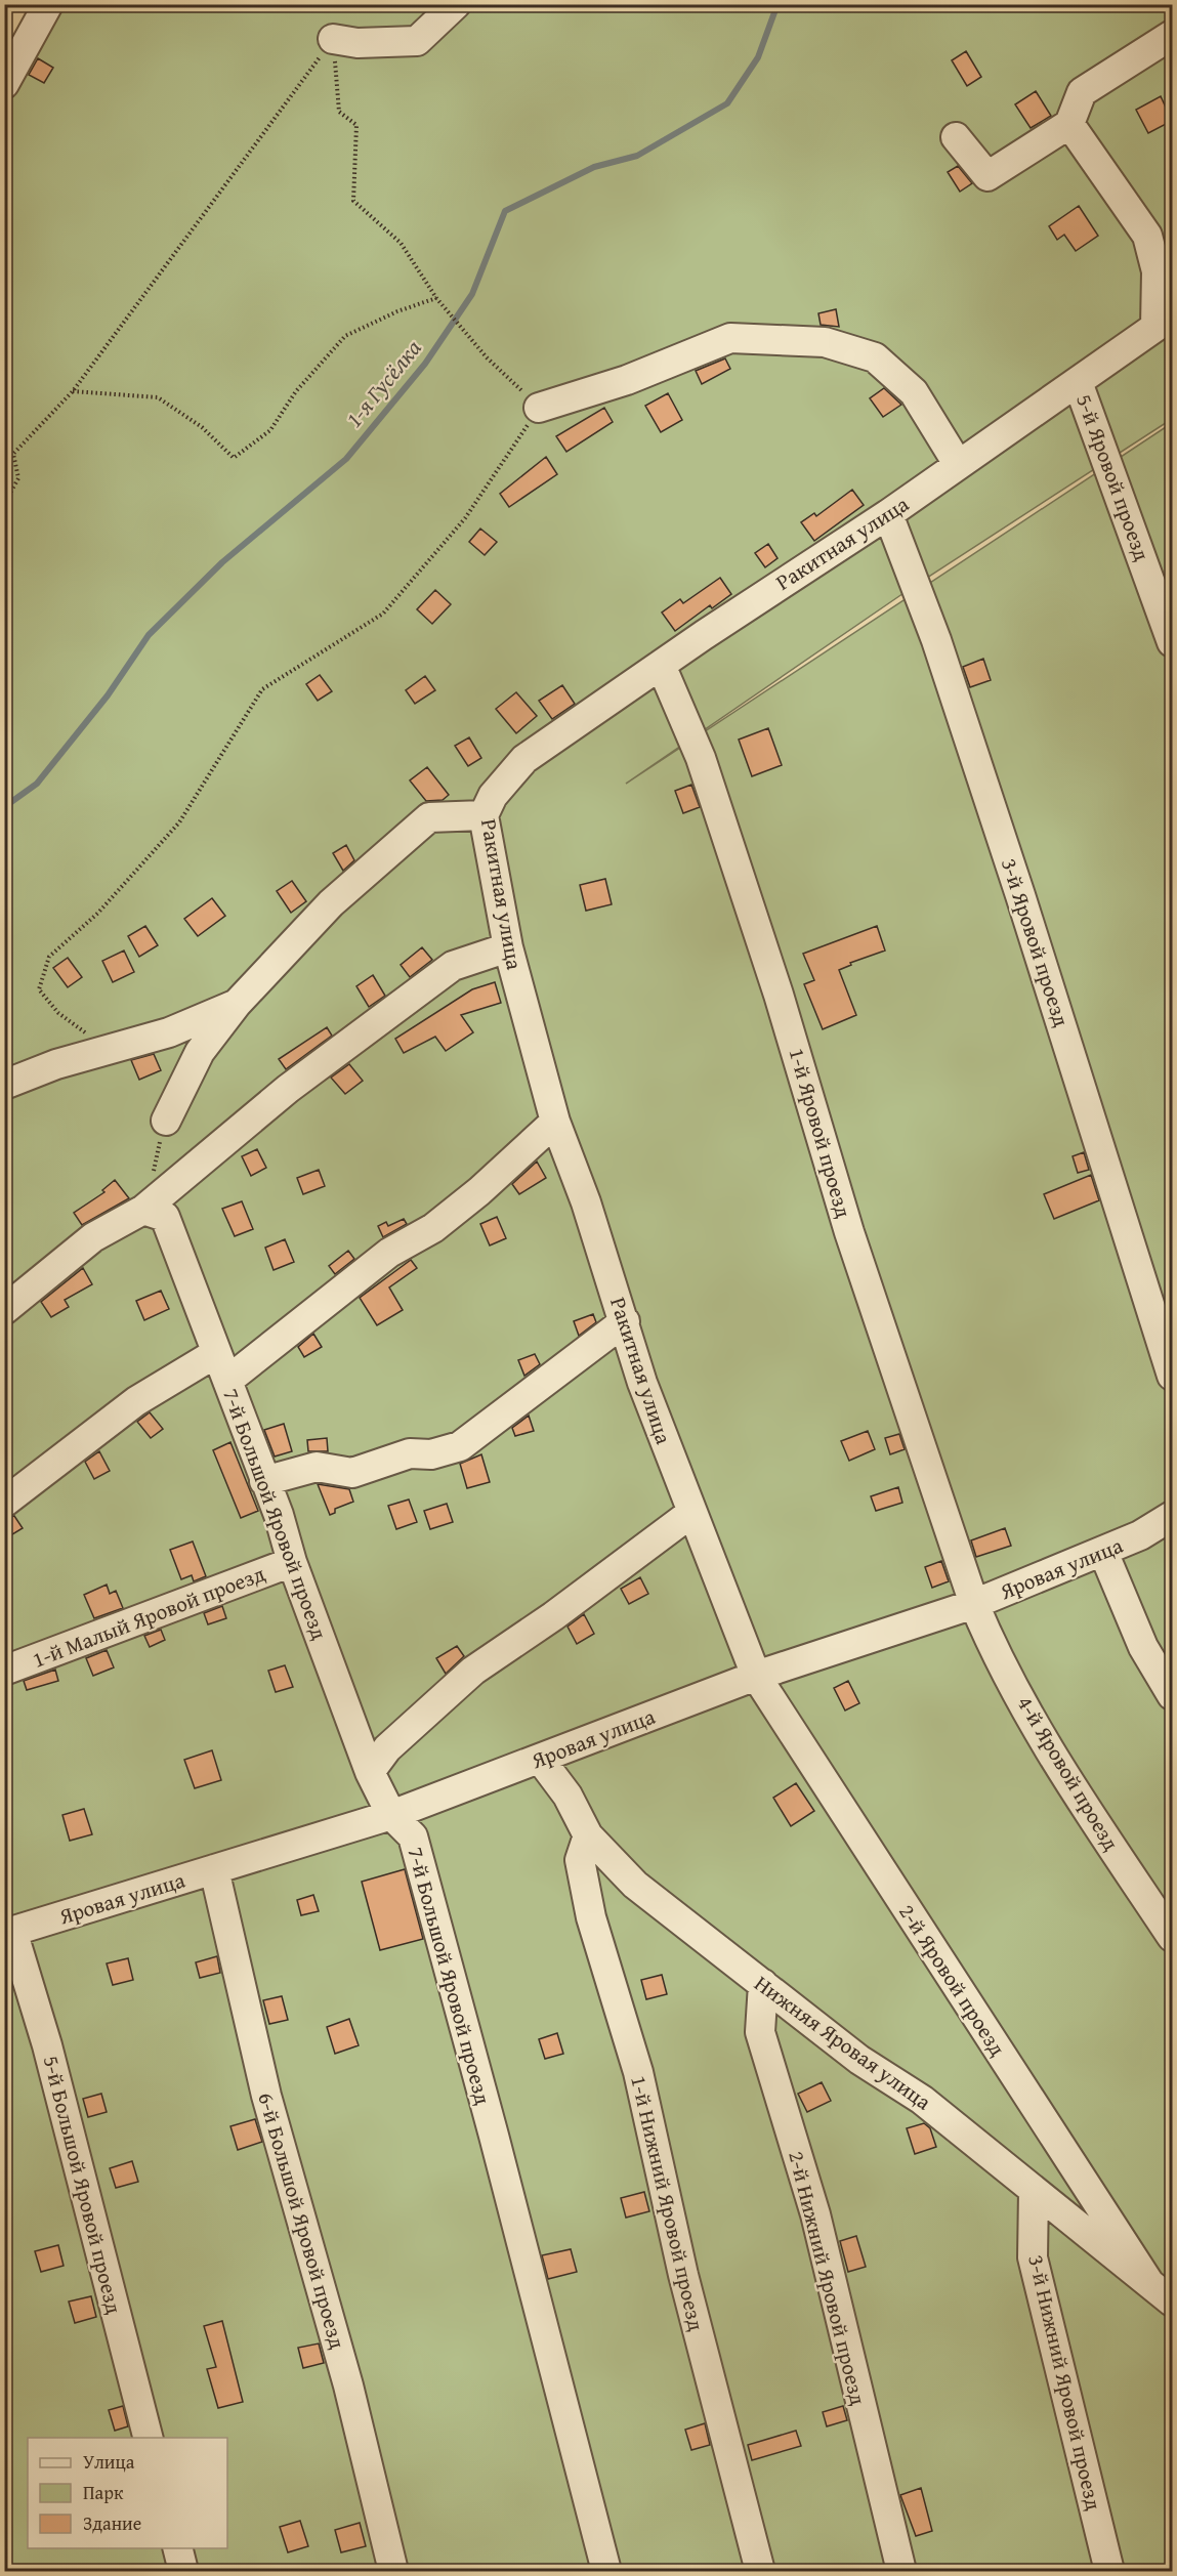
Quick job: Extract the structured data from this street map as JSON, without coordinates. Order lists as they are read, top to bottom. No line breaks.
{"streets":{"street":["5-й Яровой проезд","Ракитная улица","3-й Яровой проезд","1-й Яровой проезд","7-й Большой Яровой проезд","Яровая улица","1-й Малый Яровой проезд","4-й Яровой проезд","2-й Яровой проезд","Нижняя Яровая улица","5-й Большой Яровой проезд","1-й Нижний Яровой проезд","6-й Большой Яровой проезд","2-й Нижний Яровой проезд","3-й Нижний Яровой проезд"]},"crossings":[["5-й Яровой проезд","Ракитная улица"],["Ракитная улица","3-й Яровой проезд"],["Ракитная улица","1-й Яровой проезд"],["Ракитная улица","Яровая улица"],["Ракитная улица","2-й Яровой проезд"],["1-й Яровой проезд","Яровая улица"],["1-й Яровой проезд","4-й Яровой проезд"],["7-й Большой Яровой проезд","Яровая улица"],["7-й Большой Яровой проезд","1-й Малый Яровой проезд"],["Яровая улица","4-й Яровой проезд"],["Яровая улица","2-й Яровой проезд"],["Яровая улица","Нижняя Яровая улица"],["Яровая улица","5-й Большой Яровой проезд"],["Яровая улица","6-й Большой Яровой проезд"],["2-й Яровой проезд","Нижняя Яровая улица"],["Нижняя Яровая улица","1-й Нижний Яровой проезд"],["Нижняя Яровая улица","2-й Нижний Яровой проезд"],["Нижняя Яровая улица","3-й Нижний Яровой проезд"]],"water":["1-я Гусёлка"],"legend":["Улица","Парк","Здание"]}
